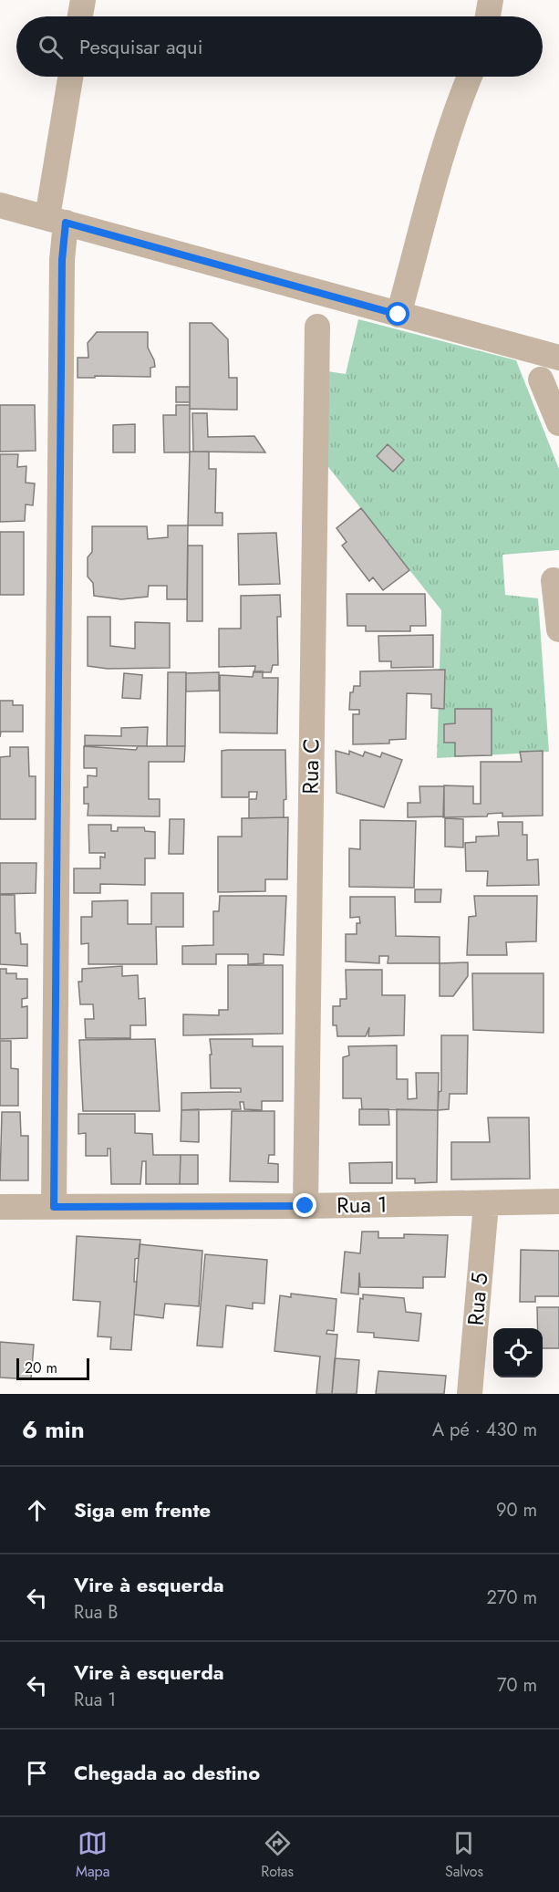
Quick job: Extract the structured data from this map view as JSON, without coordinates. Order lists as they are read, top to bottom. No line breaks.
{"streets":{"street":["Rua C","Rua 1","Rua 5"]},"crossings":[["Rua C","Rua 1"],["Rua 1","Rua 5"]],"scale_bar":"20 m","page":{"search":"Pesquisar aqui","scale":"20 m","heading":["6 min","A pé · 430 m"],"list":[["Siga em frente","90 m"],["Vire à esquerda","Rua B","270 m"],["Vire à esquerda","Rua 1","70 m"],"Chegada ao destino"],"nav":["Mapa","Rotas","Salvos"]}}
